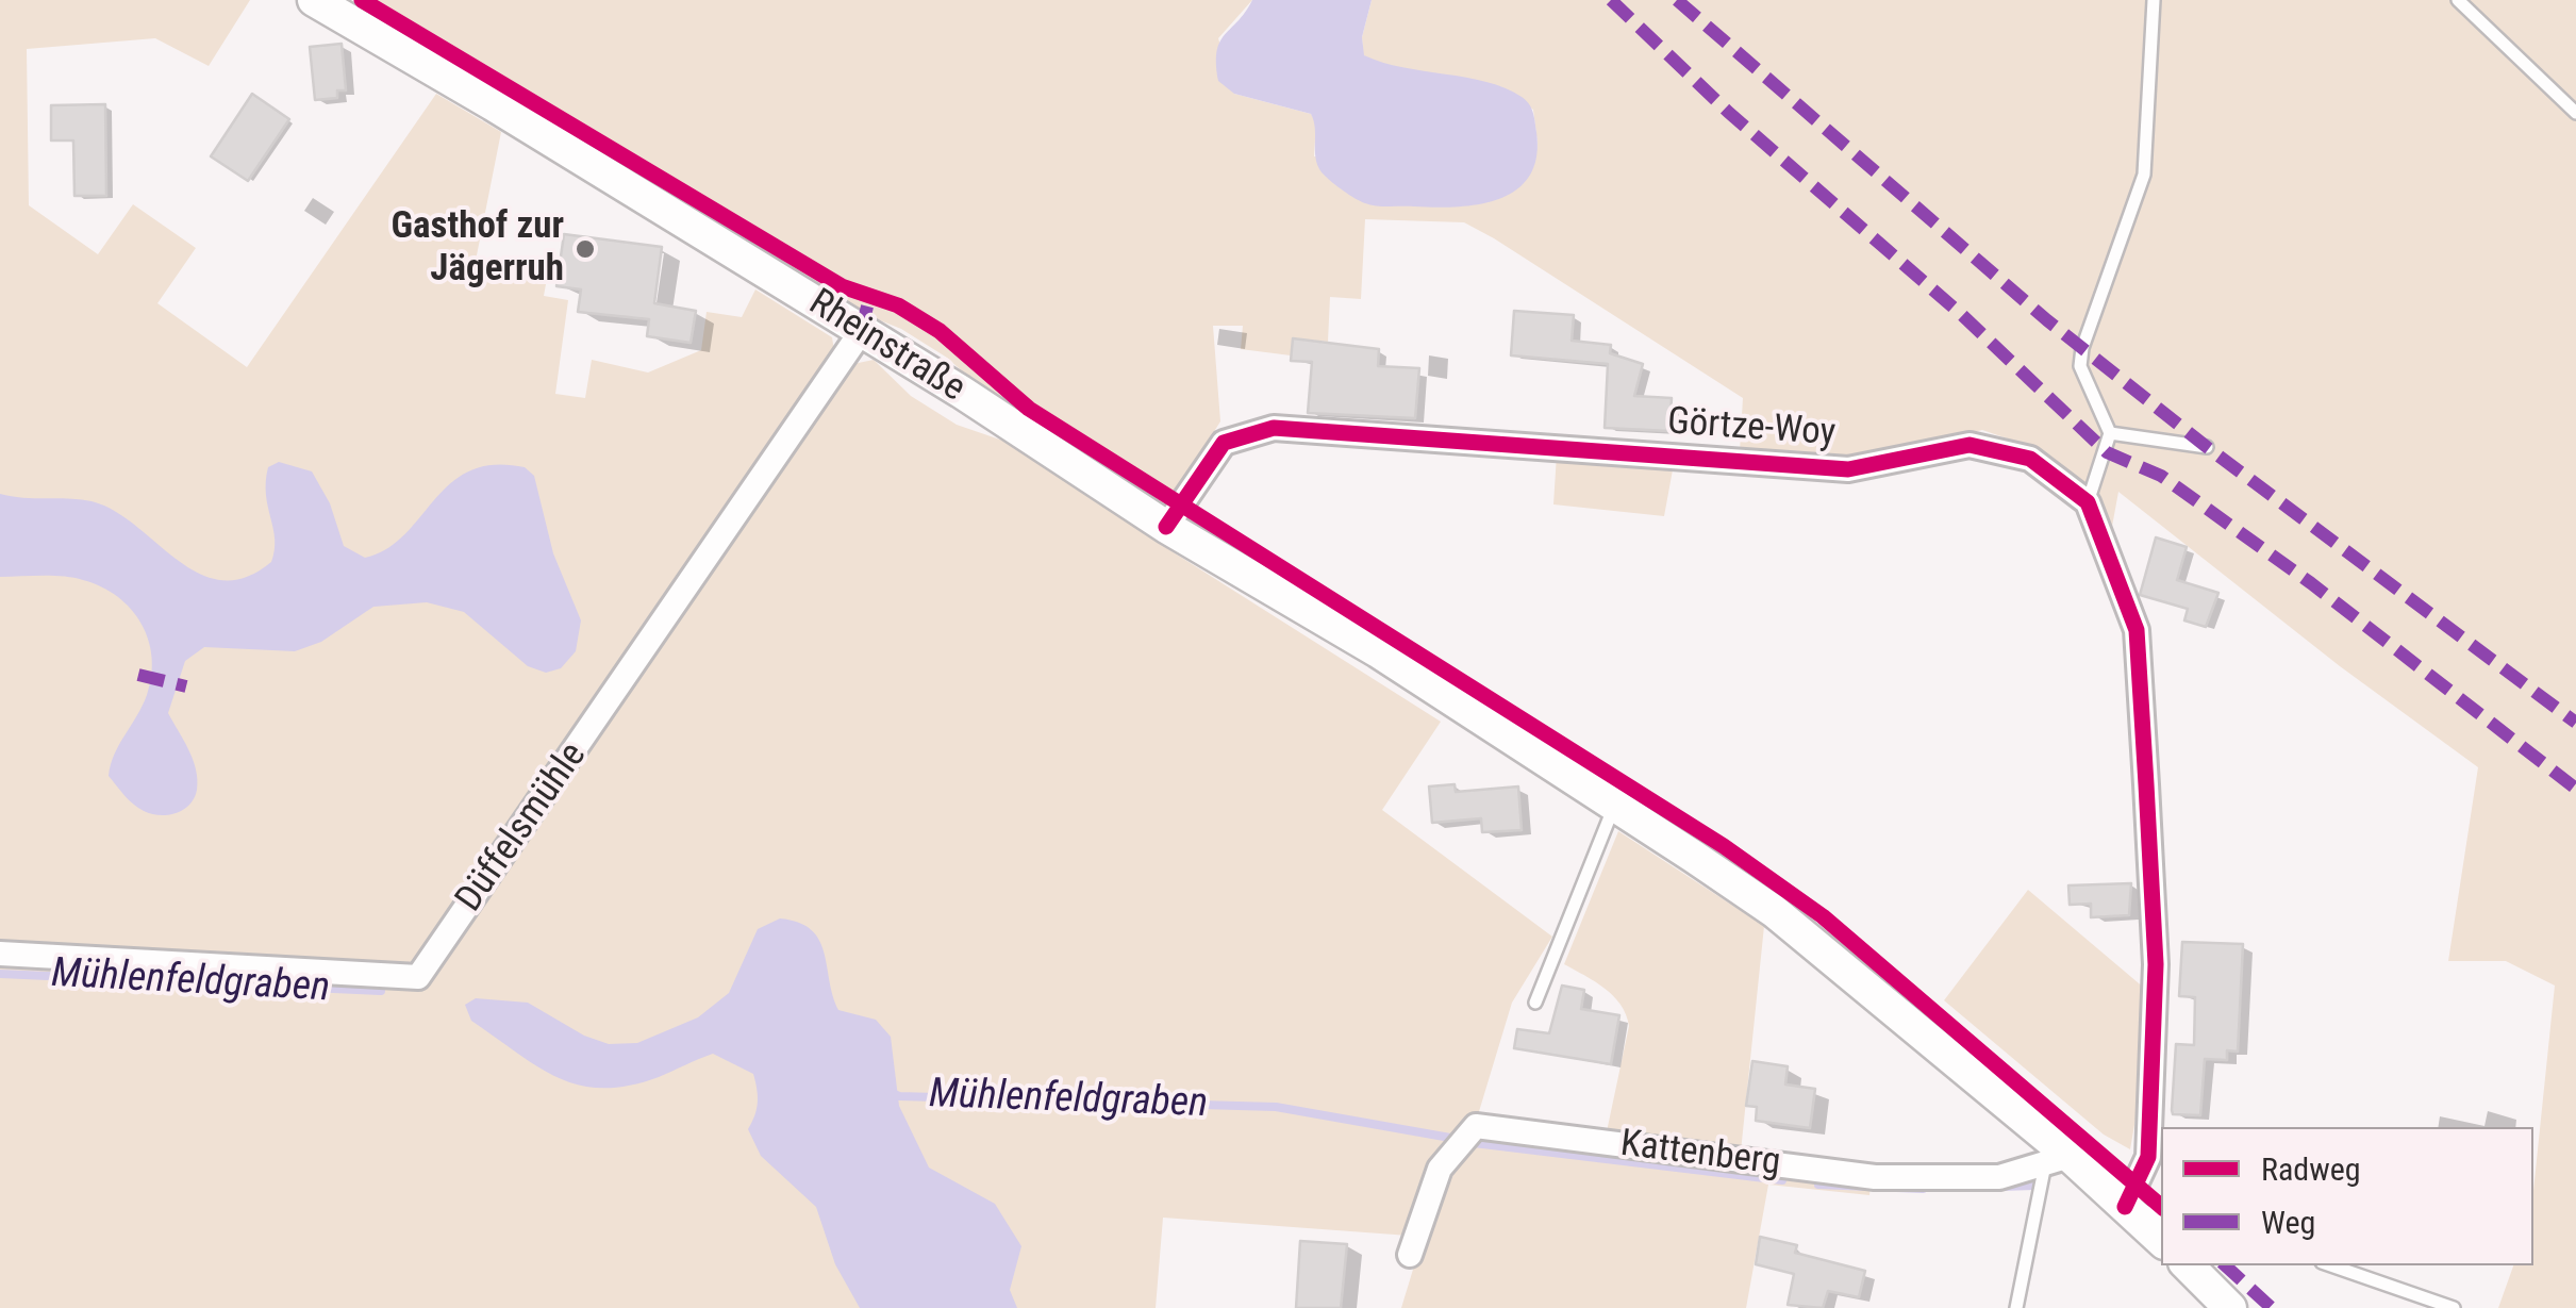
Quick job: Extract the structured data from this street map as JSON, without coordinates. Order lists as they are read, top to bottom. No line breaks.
{"streets":{"main road":["Rheinstraße"],"street":["Görtze-Woy","Düffelsmühle","Kattenberg"]},"crossings":[["Rheinstraße","Görtze-Woy"],["Rheinstraße","Düffelsmühle"],["Rheinstraße","Kattenberg"]],"water":["Mühlenfeldgraben"],"places":["Gasthof zur Jägerruh"],"legend":["Radweg","Weg"]}
